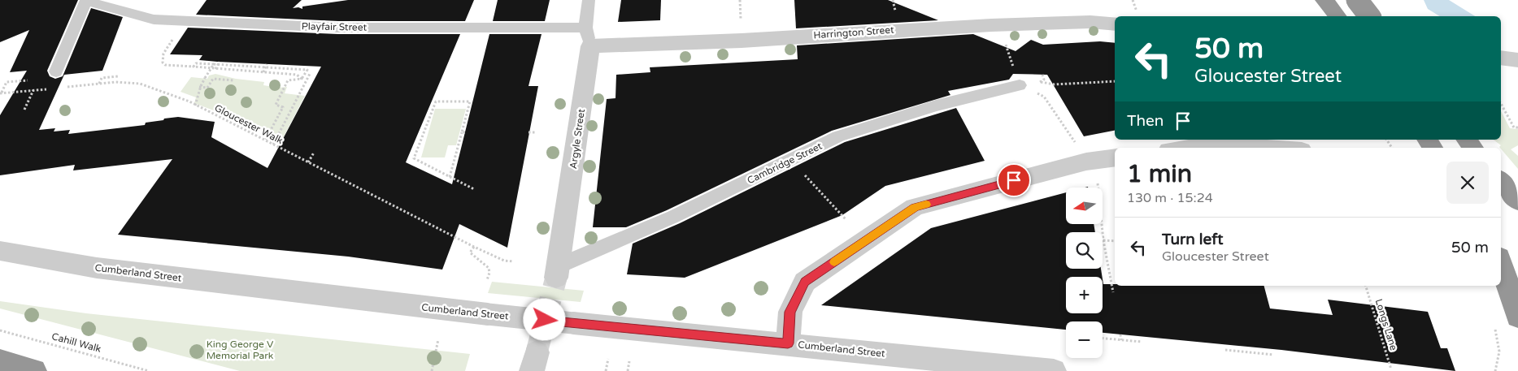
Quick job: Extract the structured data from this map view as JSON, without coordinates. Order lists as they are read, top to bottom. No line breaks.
{"streets":{"street":["Playfair Street","Harrington Street","Argyle Street","Cambridge Street","Cumberland Street"],"path":["Gloucester Walk","Longs Lane","Cahill Walk"]},"crossings":[["Playfair Street","Harrington Street"],["Playfair Street","Argyle Street"],["Harrington Street","Argyle Street"],["Argyle Street","Cambridge Street"]],"parks":["King George V Memorial Park"],"north":"left","page":{"turn":["50 m","Gloucester Street"],"then":"Then","heading":["1 min","130 m · 15:24"],"map_buttons":["+","−"],"list":[{"name":"Turn left","note":"Gloucester Street","value":"50 m"}]}}
